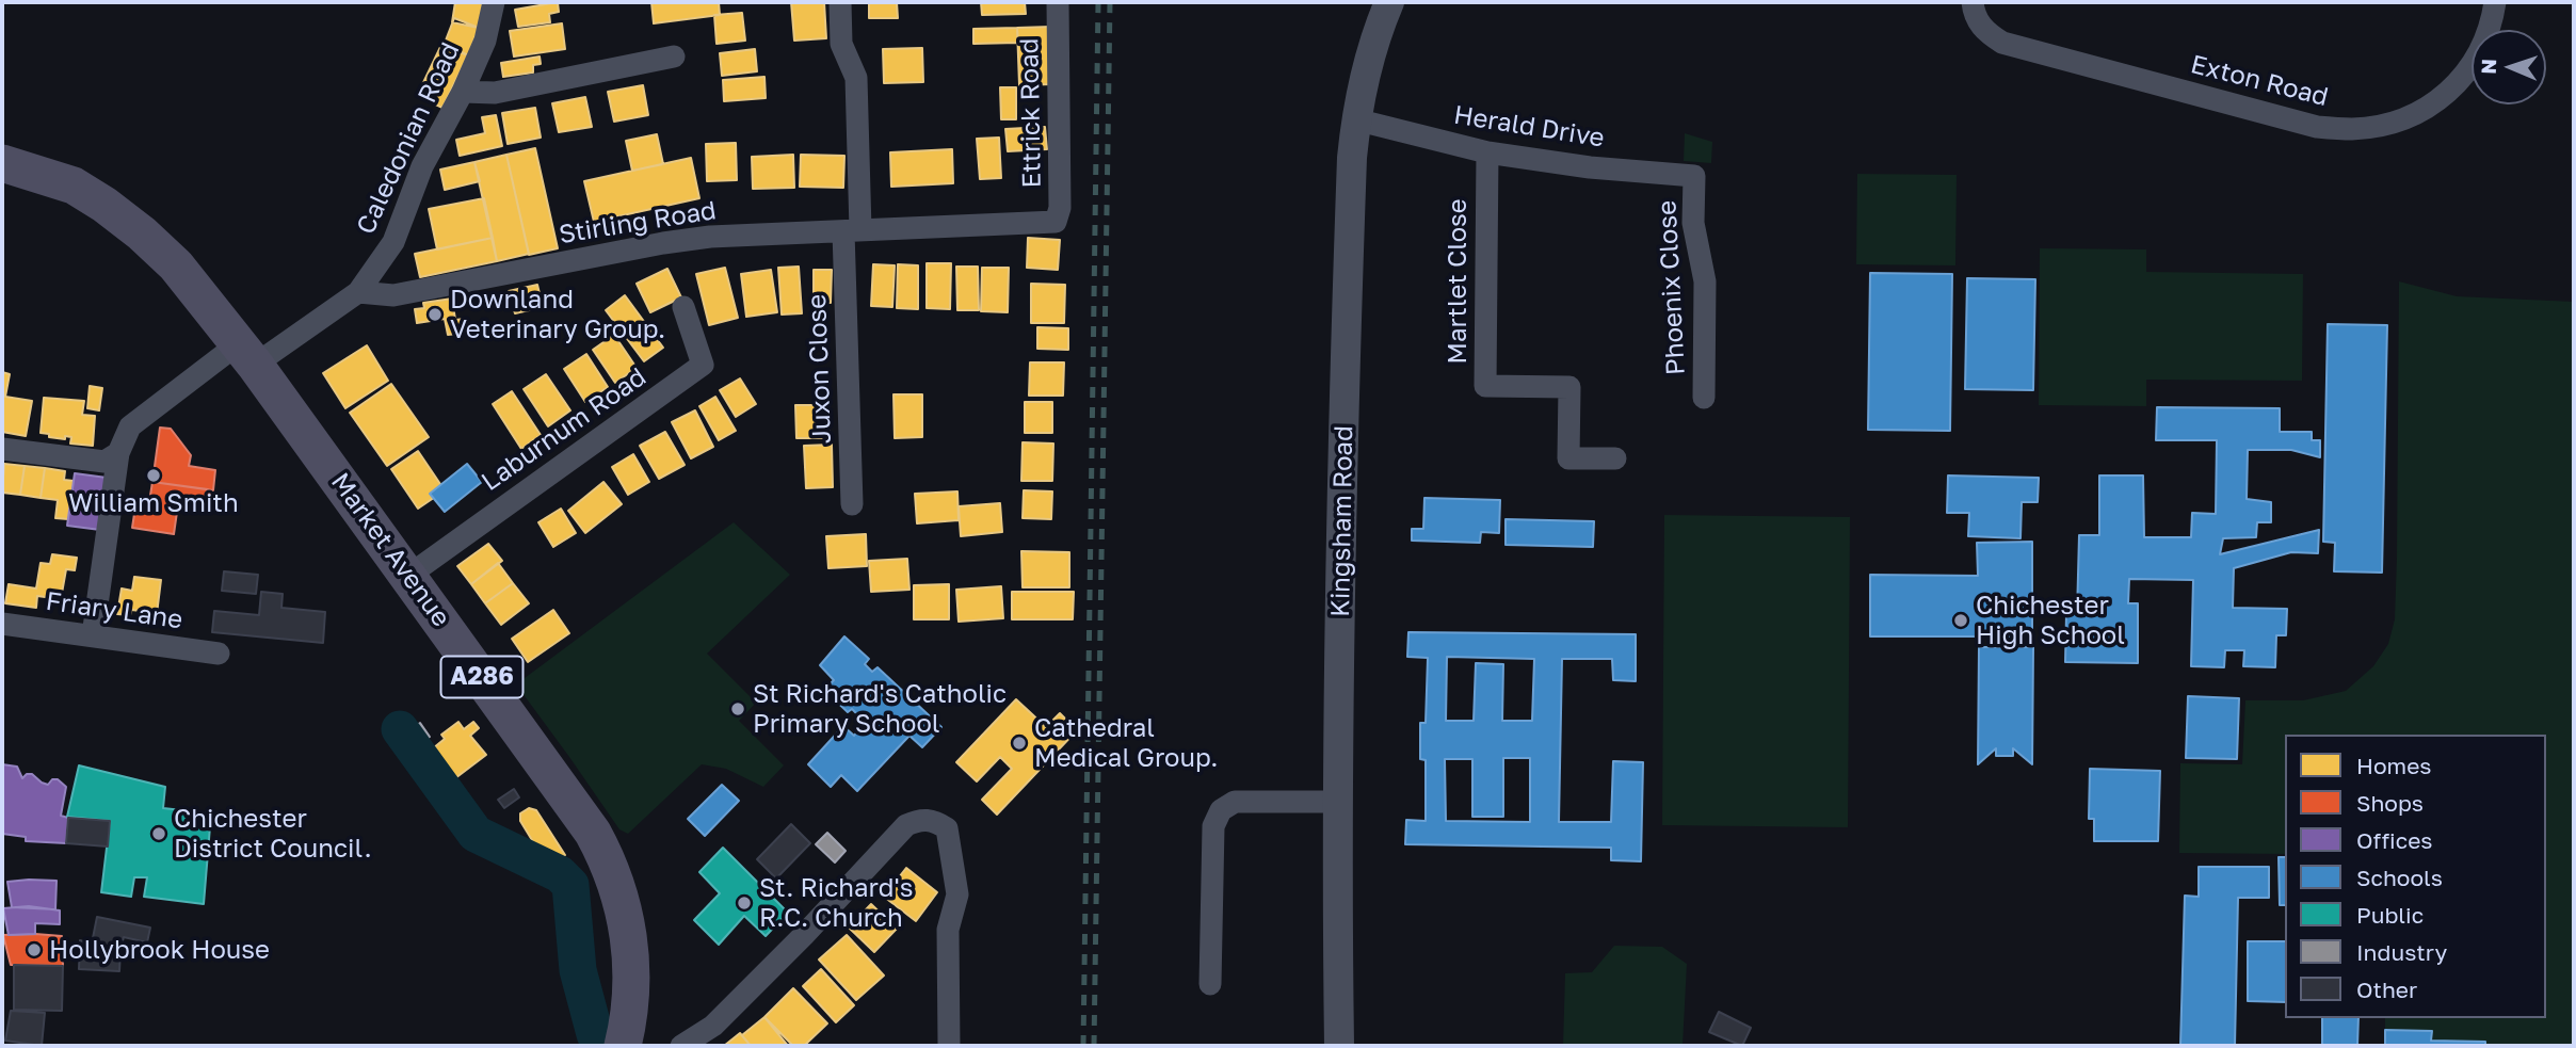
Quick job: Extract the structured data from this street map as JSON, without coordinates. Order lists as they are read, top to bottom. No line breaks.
{"streets":{"main road":["Market Avenue","A286"],"street":["Exton Road","Ettrick Road","Herald Drive","Caledonian Road","Stirling Road","Martlet Close","Phoenix Close","Juxon Close","Laburnum Road","Kingsham Road","Friary Lane"]},"crossings":[["Ettrick Road","Stirling Road"],["Herald Drive","Martlet Close"],["Herald Drive","Phoenix Close"],["Herald Drive","Kingsham Road"],["Caledonian Road","Stirling Road"],["Stirling Road","Juxon Close"],["Laburnum Road","Market Avenue"],["Market Avenue","A286"]],"places":["Downland Veterinary Group.","William Smith","Chichester High School","St Richard's Catholic Primary School","Cathedral Medical Group.","Chichester District Council.","St. Richard's R.C. Church","Hollybrook House"],"legend":["Homes","Shops","Offices","Schools","Public","Industry","Other"],"north":"left"}
